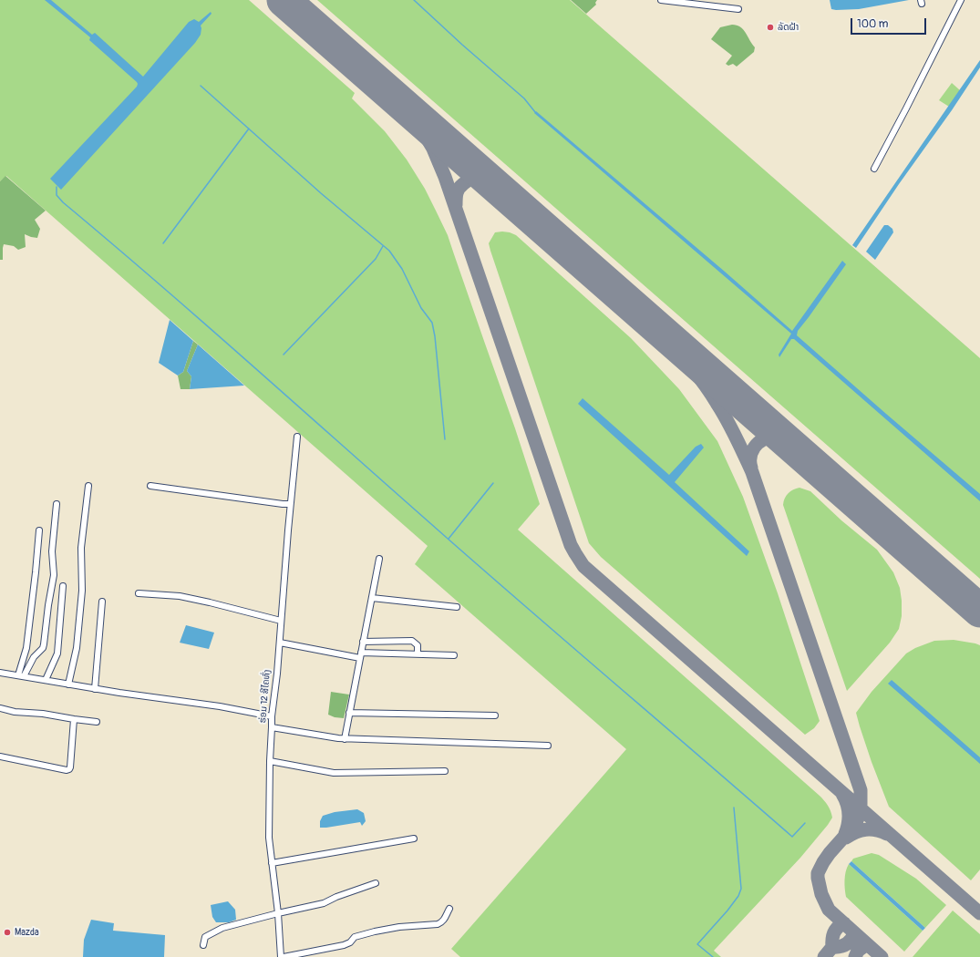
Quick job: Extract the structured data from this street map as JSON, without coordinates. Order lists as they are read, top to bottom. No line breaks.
{"streets":{"street":["ຮ່ອມ 12 ສີໄຄທົ່ງ"]},"places":["ລັດຝ້າ","Mazda"],"scale_bar":"100 m"}
